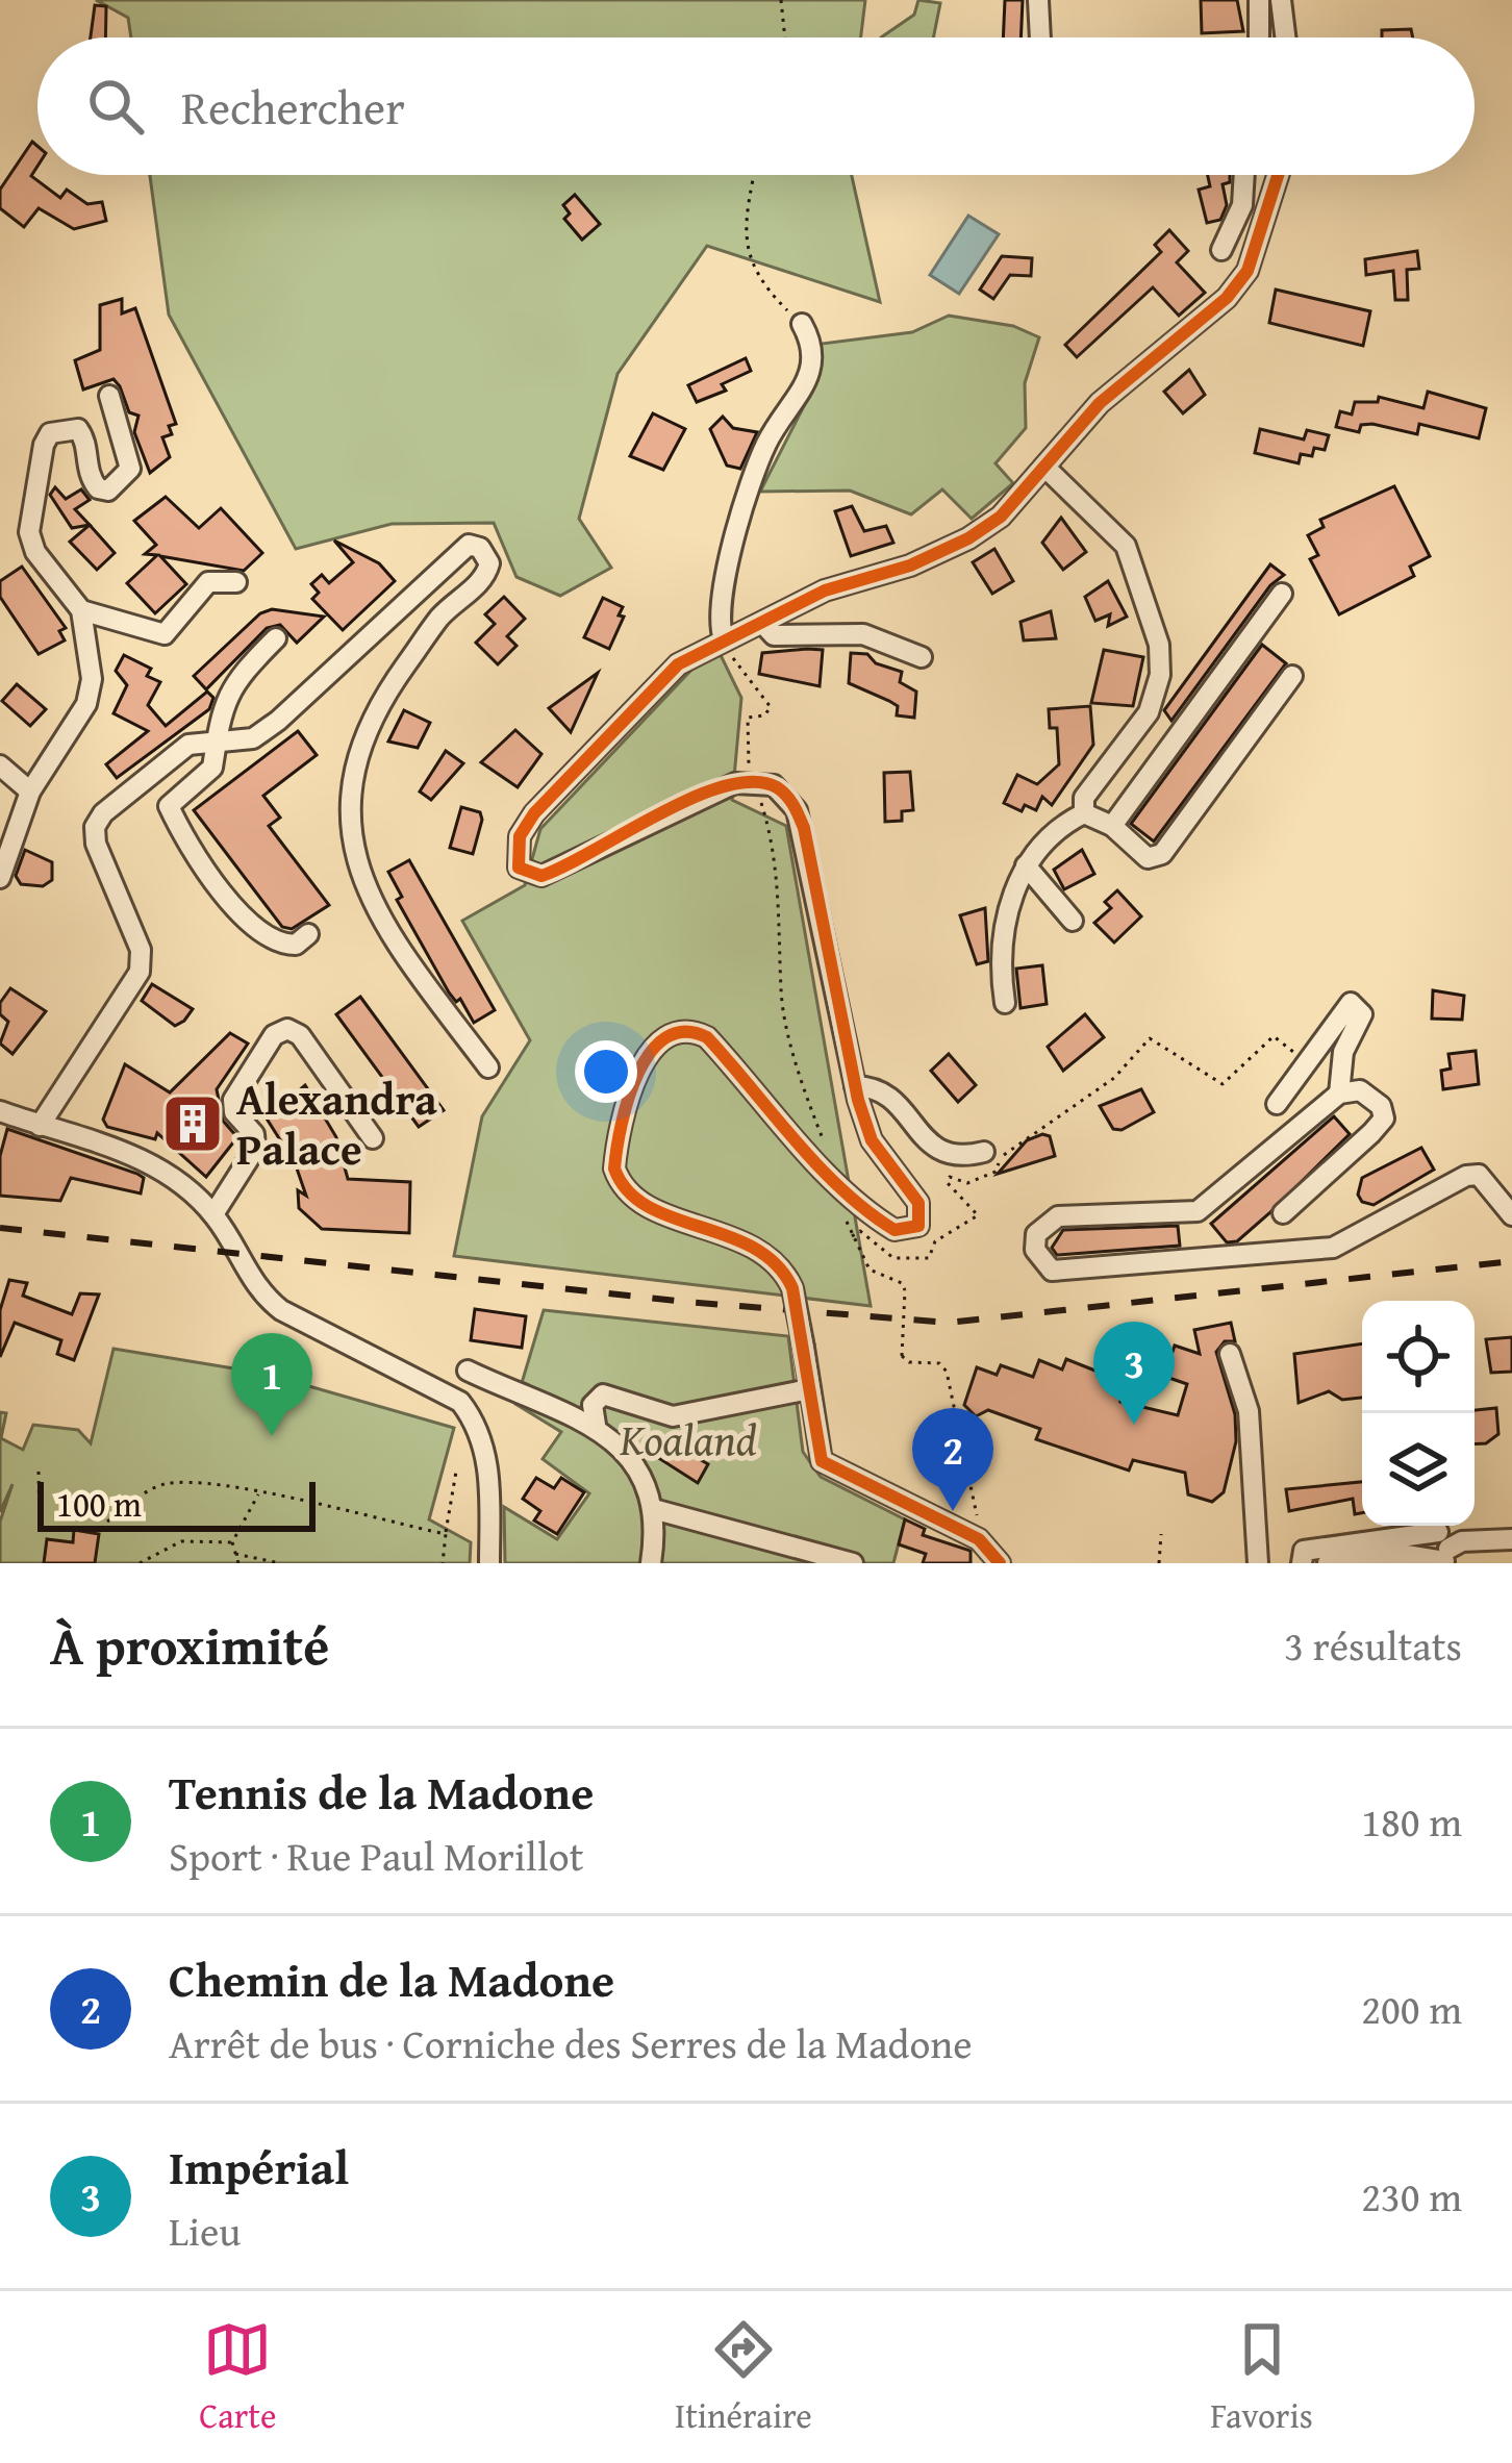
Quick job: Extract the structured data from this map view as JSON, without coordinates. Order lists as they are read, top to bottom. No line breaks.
{"parks":["Koaland"],"places":{"building":["Alexandra Palace"]},"scale_bar":"100 m","page":{"search":"Rechercher","pins":["3","1","2"],"scale":"100 m","heading":["À proximité","3 résultats"],"list":[{"mark":"1","name":"Tennis de la Madone","note":"Sport · Rue Paul Morillot","value":"180 m"},{"mark":"2","name":"Chemin de la Madone","note":"Arrêt de bus · Corniche des Serres de la Madone","value":"200 m"},{"mark":"3","name":"Impérial","note":"Lieu","value":"230 m"}],"nav":["Carte","Itinéraire","Favoris"]}}
